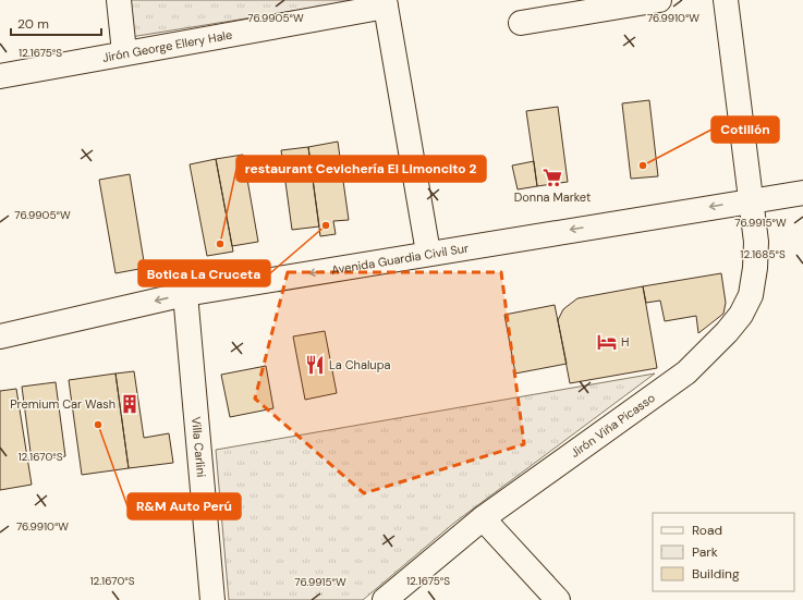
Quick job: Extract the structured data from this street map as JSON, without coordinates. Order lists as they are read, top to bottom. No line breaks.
{"streets":{"street":["Jirón George Ellery Hale","Avenida Guardia Civil Sur","Jirón Viña Picasso","Villa Carlini"]},"crossings":[["Avenida Guardia Civil Sur","Jirón Viña Picasso"],["Avenida Guardia Civil Sur","Villa Carlini"]],"one_way":["Avenida Guardia Civil Sur"],"places":{"other":["Cotillón","Botica La Cruceta","restaurant Cevichería El Limoncito 2","R&M Auto Perú"],"supermarket":["Donna Market"],"hotel":["H"],"restaurant":["La Chalupa"],"building":["Premium Car Wash"]},"legend":["Road","Park","Building"],"scale_bar":"20 m","coordinates":["76.9910°W","76.9905°W","12.1675°S","76.9915°W","12.1685°S","12.1670°S"]}
